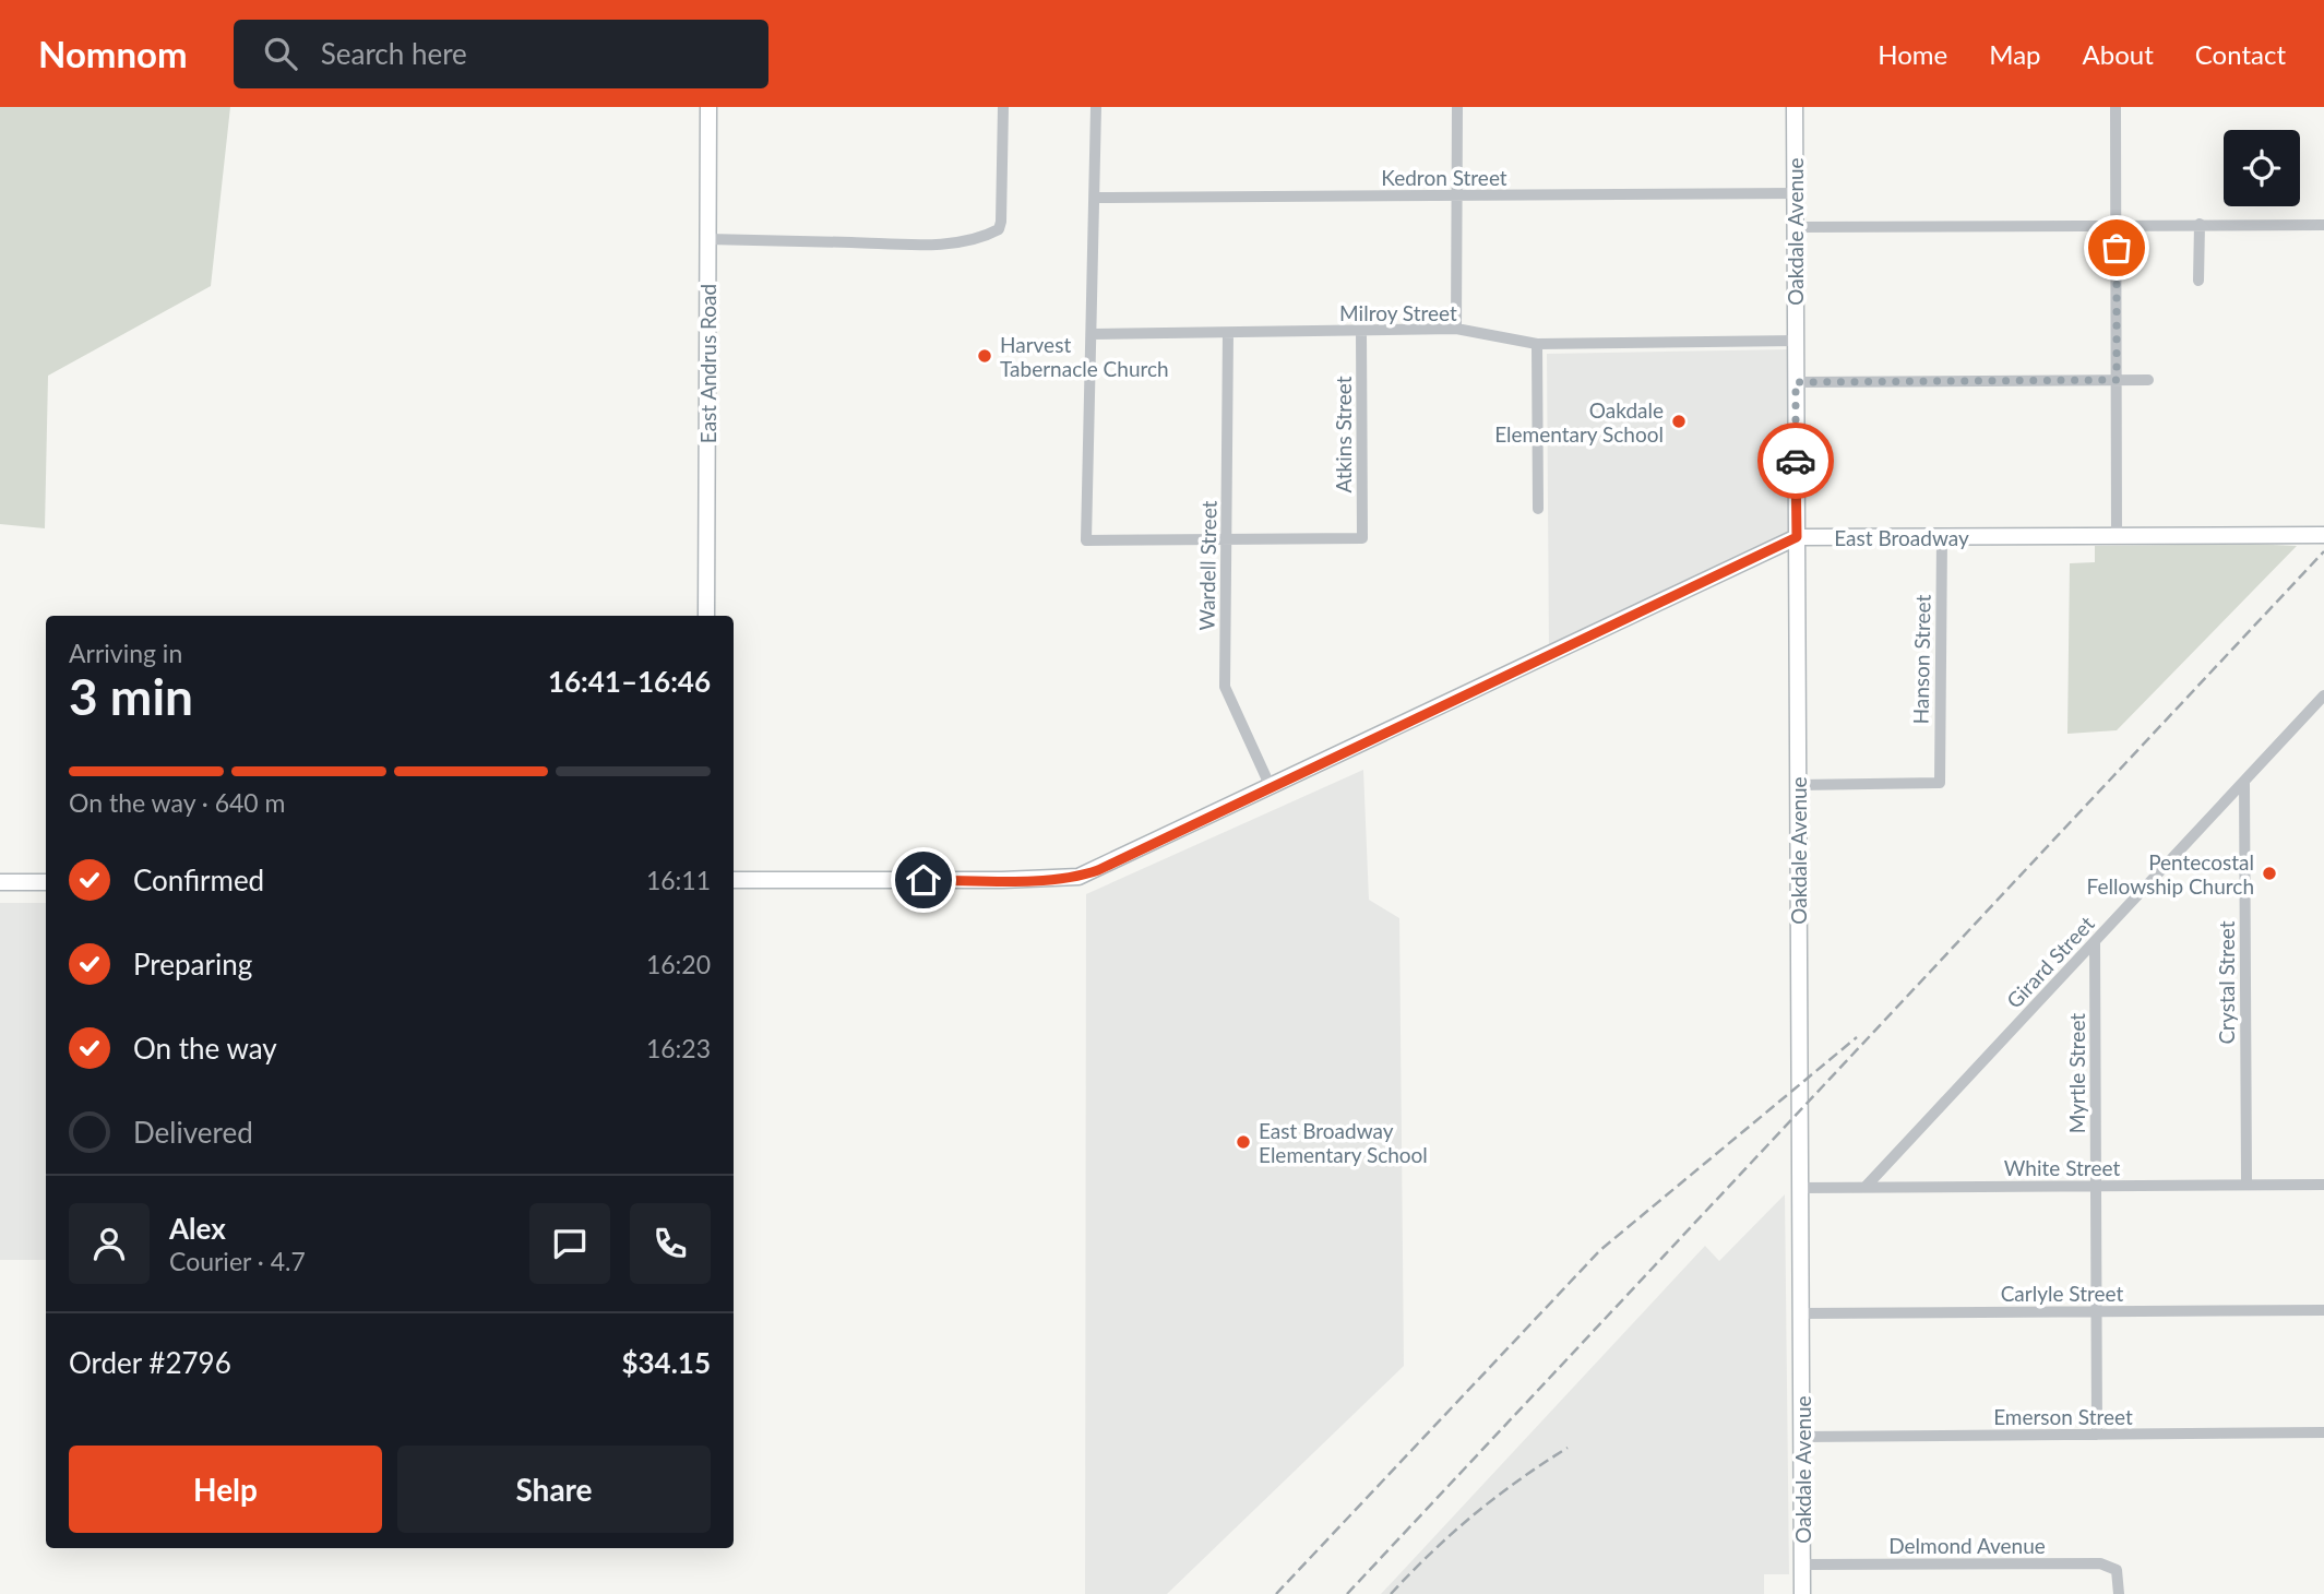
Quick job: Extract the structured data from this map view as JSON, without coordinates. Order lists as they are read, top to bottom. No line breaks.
{"streets":{"street":["Kedron Street","Oakdale Avenue","Milroy Street","East Andrus Road","Atkins Street","East Broadway","Wardell Street","Hanson Street","Girard Street","Crystal Street","Myrtle Street","White Street","Carlyle Street","Emerson Street","Delmond Avenue"]},"crossings":[["Kedron Street","Oakdale Avenue"],["Oakdale Avenue","Milroy Street"],["Oakdale Avenue","East Broadway"],["Oakdale Avenue","Hanson Street"],["Oakdale Avenue","White Street"],["Oakdale Avenue","Carlyle Street"],["Oakdale Avenue","Emerson Street"],["Oakdale Avenue","Delmond Avenue"],["Milroy Street","Atkins Street"],["Milroy Street","Wardell Street"],["Atkins Street","Wardell Street"],["East Broadway","Wardell Street"],["East Broadway","Hanson Street"],["Girard Street","Crystal Street"],["Girard Street","Myrtle Street"],["Girard Street","White Street"],["Crystal Street","White Street"],["Myrtle Street","White Street"],["Myrtle Street","Carlyle Street"],["Myrtle Street","Emerson Street"]],"places":["Harvest Tabernacle Church","Oakdale Elementary School","Pentecostal Fellowship Church","East Broadway Elementary School"],"page":{"header":"Nomnom","search":"Search here","nav":["Home","Map","About","Contact"],"heading":["3 min","Arriving in","16:41–16:46"],"panel":["Alex","Courier · 4.7","Order #2796","$34.15"],"bar":"On the way · 640 m","list":[["Confirmed","16:11"],["Preparing","16:20"],["On the way","16:23"],"Delivered"],"buttons":["Help","Share"]}}
